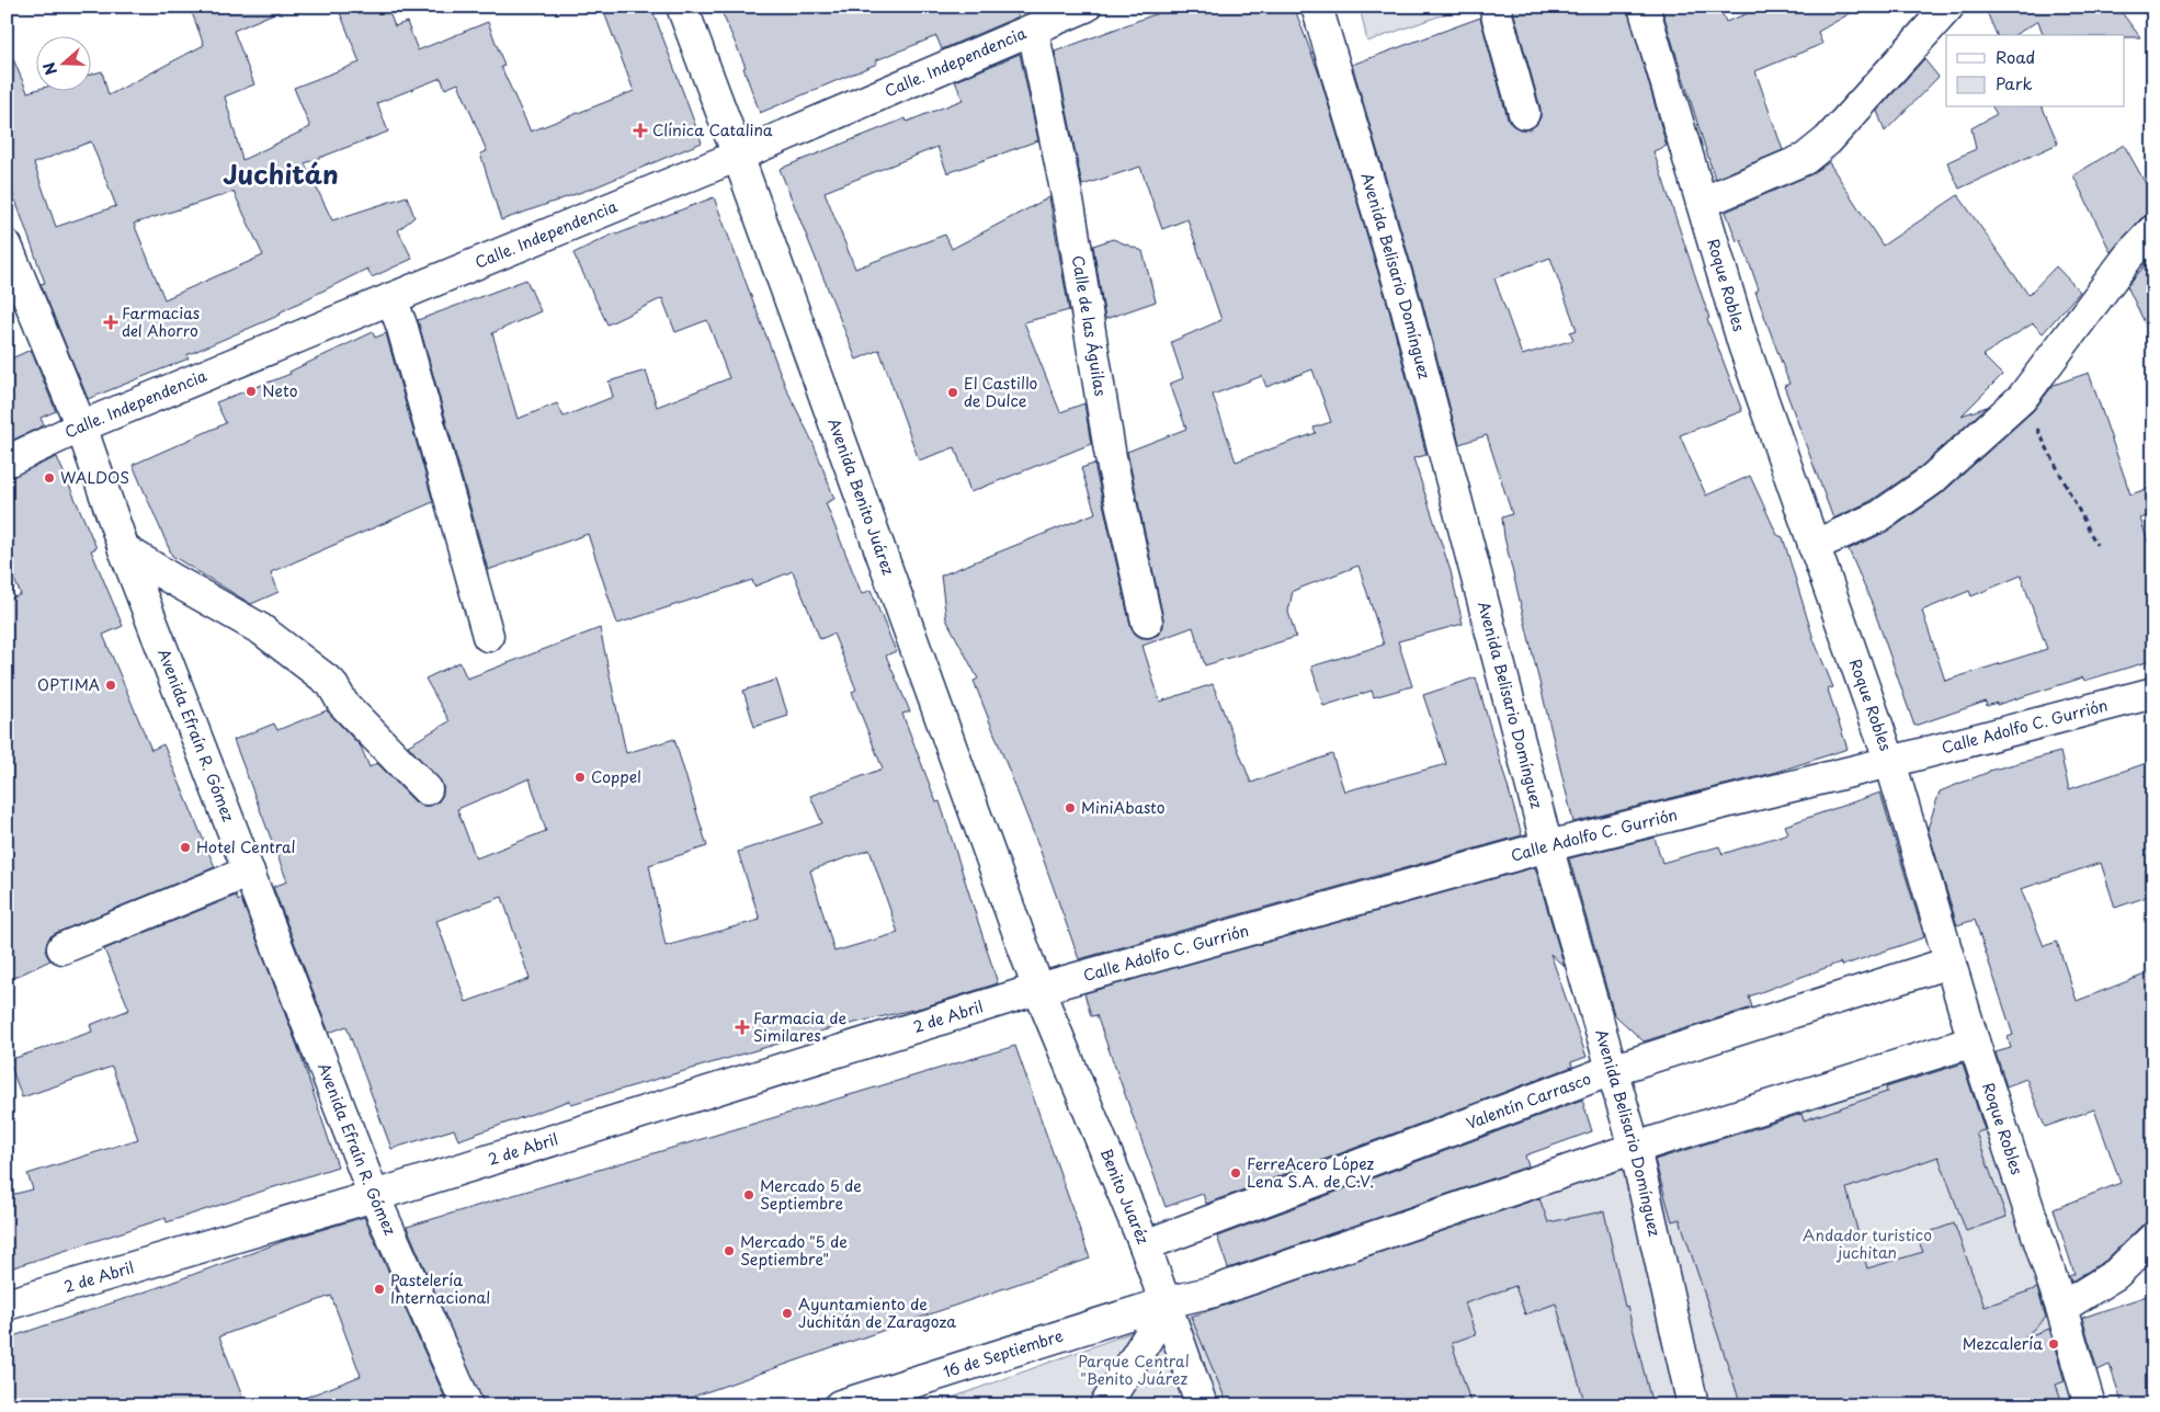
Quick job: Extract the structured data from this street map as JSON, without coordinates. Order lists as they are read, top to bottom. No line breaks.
{"streets":{"street":["Calle. Independencia","Avenida Belisario Domínguez","Roque Robles","Calle de las Águilas","Avenida Benito Juárez","Calle Adolfo C. Gurrión","Avenida Efraín R. Gómez","2 de Abril","Valentín Carrasco","Benito Juaréz","16 de Septiembre"]},"crossings":[["Calle. Independencia","Calle de las Águilas"],["Calle. Independencia","Avenida Benito Juárez"],["Calle. Independencia","Avenida Efraín R. Gómez"],["Avenida Belisario Domínguez","Calle Adolfo C. Gurrión"],["Avenida Belisario Domínguez","Valentín Carrasco"],["Roque Robles","Calle Adolfo C. Gurrión"],["Roque Robles","Valentín Carrasco"],["Avenida Benito Juárez","Calle Adolfo C. Gurrión"],["Avenida Benito Juárez","2 de Abril"],["Avenida Benito Juárez","Benito Juaréz"],["Calle Adolfo C. Gurrión","2 de Abril"],["Calle Adolfo C. Gurrión","Benito Juaréz"],["Avenida Efraín R. Gómez","2 de Abril"],["2 de Abril","Benito Juaréz"],["Valentín Carrasco","Benito Juaréz"],["Benito Juaréz","16 de Septiembre"]],"districts":["Juchitán"],"parks":["Andador turistico juchitan","Parque Central \"Benito Juárez"],"places":{"health":["Clínica Catalina","Farmacias del Ahorro","Farmacia de Similares"],"other":["Neto","El Castillo de Dulce","WALDOS","OPTIMA","Coppel","MiniAbasto","Hotel Central","FerreAcero López Lena S.A. de C.V.","Mercado 5 de Septiembre","Mercado \"5 de Septiembre\"","Pastelería Internacional","Ayuntamiento de Juchitán de Zaragoza","Mezcalería"]},"legend":["Road","Park"],"north":"left"}
